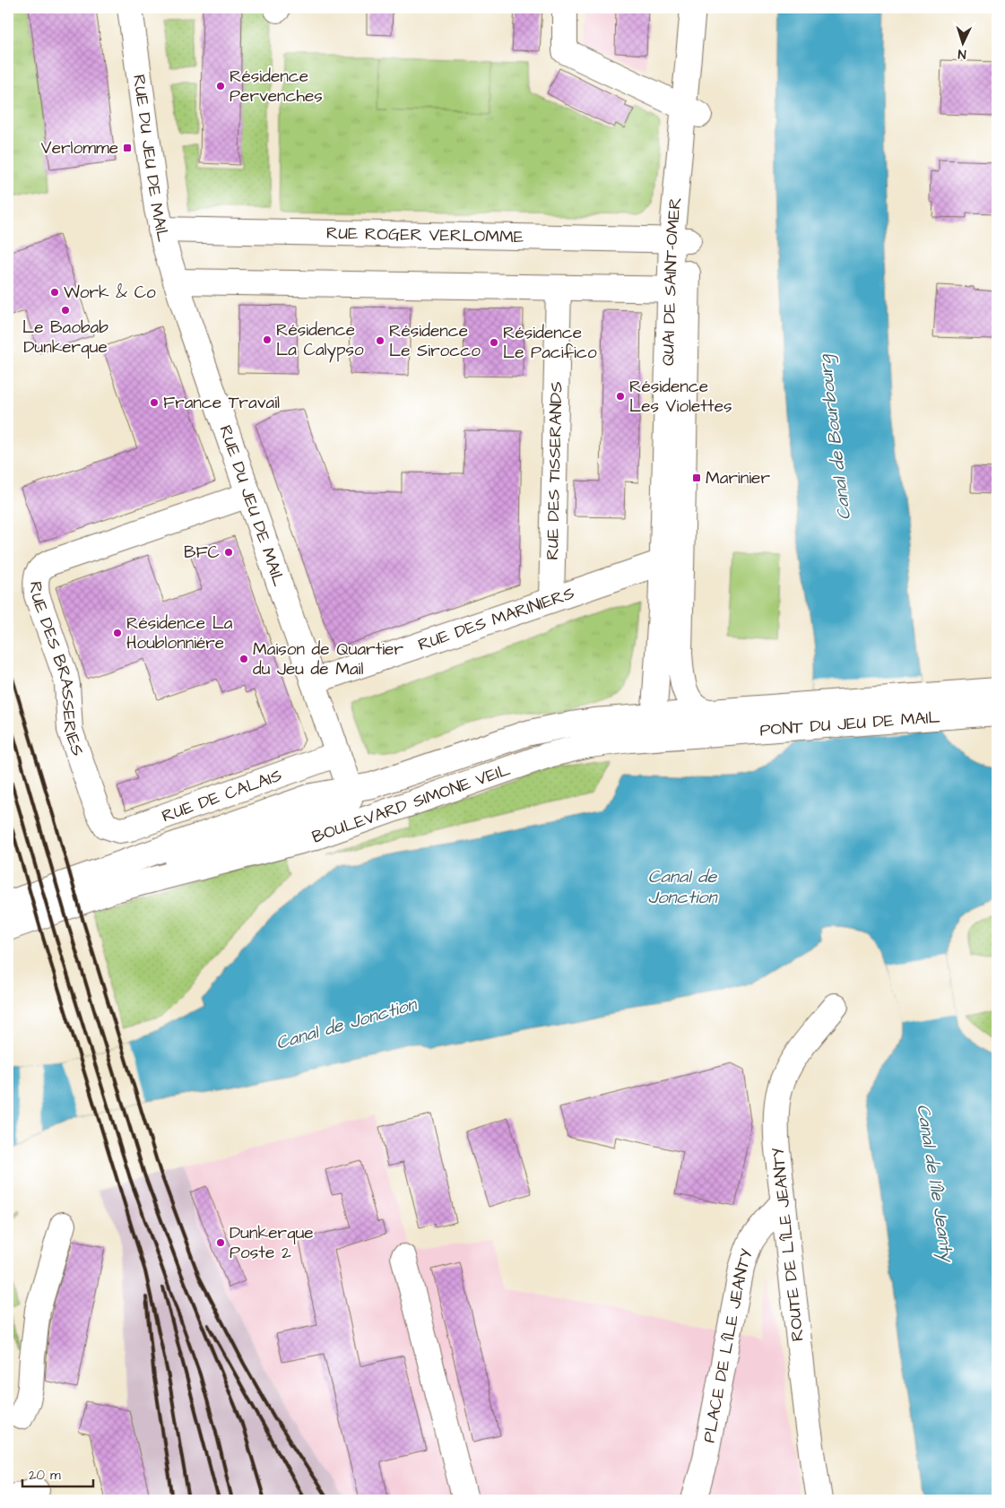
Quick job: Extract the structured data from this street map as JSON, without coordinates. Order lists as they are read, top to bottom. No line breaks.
{"streets":{"street":["RUE DU JEU DE MAIL","RUE ROGER VERLOMME","QUAI DE SAINT-OMER","RUE DES TISSERANDS","RUE DES MARINIERS","RUE DES BRASSERIES","PONT DU JEU DE MAIL","RUE DE CALAIS","BOULEVARD SIMONE VEIL","ROUTE DE L'ÎLE JEANTY","PLACE DE L'ÎLE JEANTY"]},"crossings":[["RUE DU JEU DE MAIL","RUE ROGER VERLOMME"],["RUE DU JEU DE MAIL","RUE DES MARINIERS"],["RUE DU JEU DE MAIL","RUE DES BRASSERIES"],["RUE DU JEU DE MAIL","RUE DE CALAIS"],["RUE DU JEU DE MAIL","BOULEVARD SIMONE VEIL"],["RUE ROGER VERLOMME","QUAI DE SAINT-OMER"],["QUAI DE SAINT-OMER","RUE DES MARINIERS"],["QUAI DE SAINT-OMER","PONT DU JEU DE MAIL"],["QUAI DE SAINT-OMER","BOULEVARD SIMONE VEIL"],["RUE DES TISSERANDS","RUE DES MARINIERS"],["RUE DES BRASSERIES","RUE DE CALAIS"],["PONT DU JEU DE MAIL","BOULEVARD SIMONE VEIL"],["ROUTE DE L'ÎLE JEANTY","PLACE DE L'ÎLE JEANTY"]],"water":["Canal de Bourbourg","Canal de Jonction","Canal de l'Île Jeanty"],"places":{"other":["Résidence Pervenches","Work & Co","Le Baobab Dunkerque","Résidence La Calypso","Résidence Le Sirocco","Résidence Le Pacifico","Résidence Les Violettes","France Travail","BFC","Résidence La Houblonniére","Maison de Quartier du Jeu de Mail","Dunkerque Poste 2"],"transit":["Verlomme","Marinier"]},"scale_bar":"20 m","north":"bottom"}
